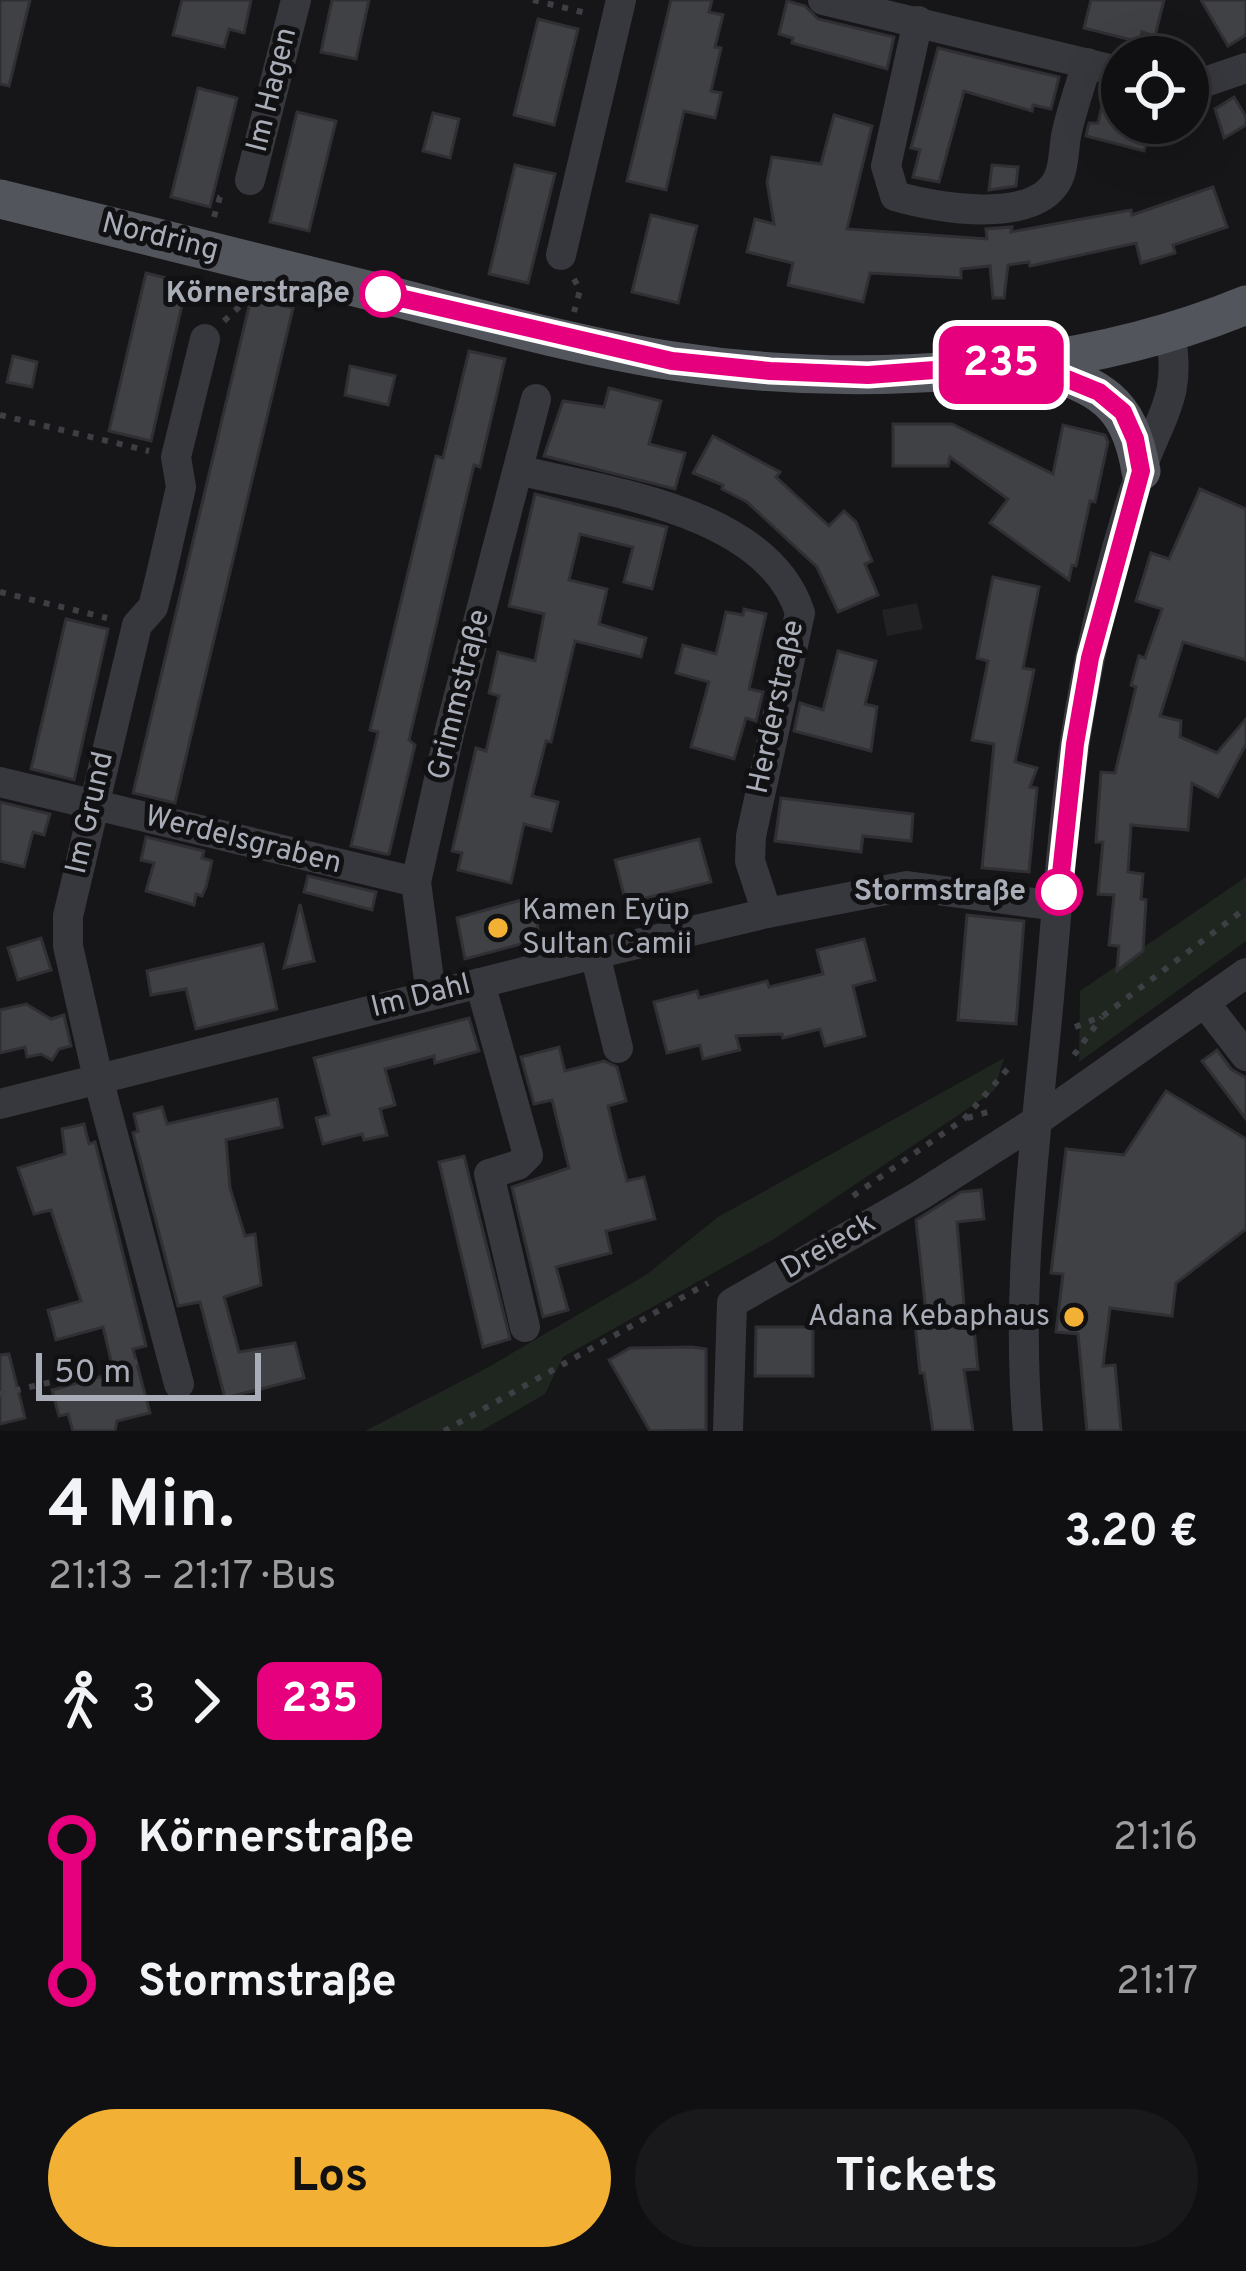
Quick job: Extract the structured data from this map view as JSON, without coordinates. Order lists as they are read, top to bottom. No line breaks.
{"streets":{"main road":["Nordring"],"street":["Im Hagen","Grimmstraße","Herderstraße","Im Grund","Werdelsgraben","Im Dahl","Dreieck"]},"crossings":[["Grimmstraße","Herderstraße"],["Grimmstraße","Werdelsgraben"],["Grimmstraße","Im Dahl"],["Herderstraße","Im Dahl"],["Im Grund","Werdelsgraben"],["Im Grund","Im Dahl"]],"places":["Körnerstraße","Stormstraße","Kamen Eyüp Sultan Camii","Adana Kebaphaus"],"lines":["bus line 235"],"scale_bar":"50 m","page":{"on_map":"235","scale":"50 m","heading":["4 Min.","21:13 – 21:17 · Bus","3.20 €"],"legs":["3","235"],"list":[{"name":"Körnerstraße","value":"21:16"},{"name":"Stormstraße","value":"21:17"}],"buttons":["Los","Tickets"]}}
